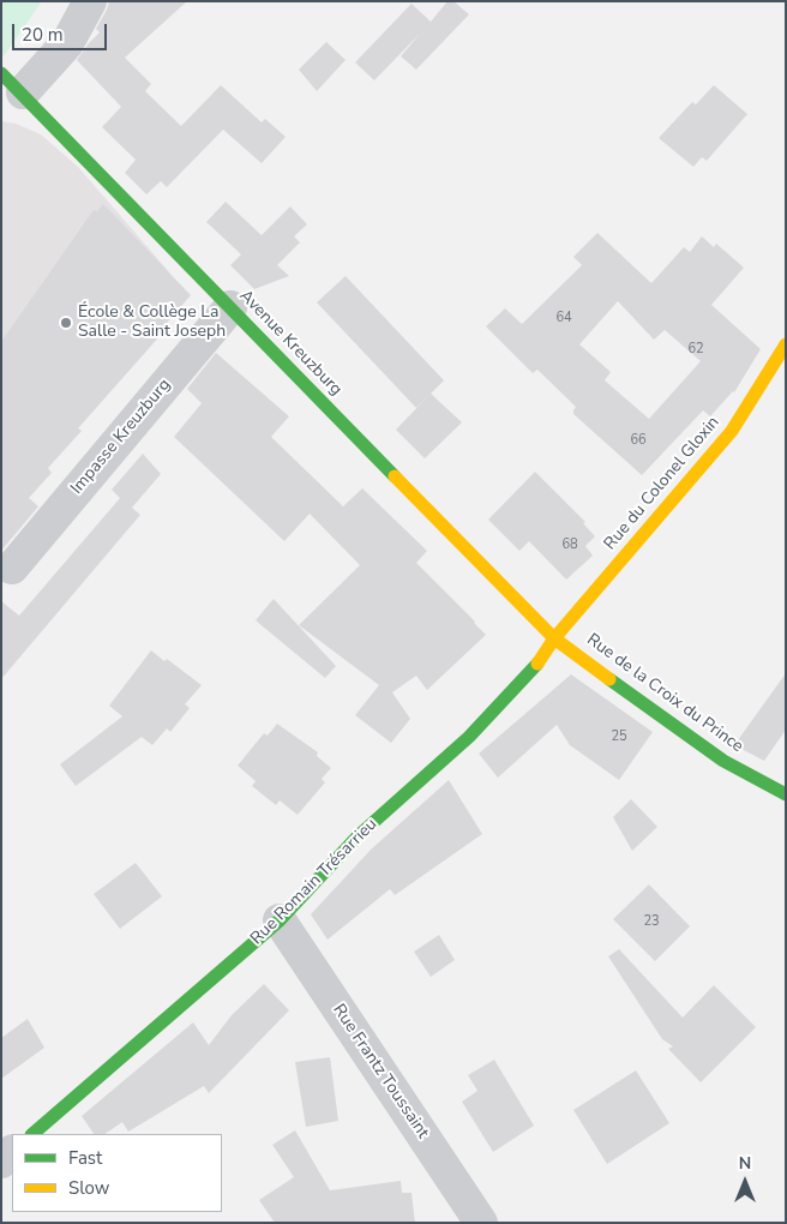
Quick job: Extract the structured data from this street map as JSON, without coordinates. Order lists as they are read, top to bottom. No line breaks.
{"streets":{"street":["Avenue Kreuzburg","Impasse Kreuzburg","Rue du Colonel Gloxin","Rue de la Croix du Prince","Rue Romain Trésarrieu","Rue Frantz Toussaint"]},"crossings":[["Avenue Kreuzburg","Impasse Kreuzburg"],["Avenue Kreuzburg","Rue du Colonel Gloxin"],["Avenue Kreuzburg","Rue de la Croix du Prince"],["Avenue Kreuzburg","Rue Romain Trésarrieu"],["Rue du Colonel Gloxin","Rue de la Croix du Prince"],["Rue du Colonel Gloxin","Rue Romain Trésarrieu"],["Rue de la Croix du Prince","Rue Romain Trésarrieu"],["Rue Romain Trésarrieu","Rue Frantz Toussaint"]],"places":["École & Collège La Salle - Saint Joseph"],"house_numbers":["64","62","66","68","25","23"],"legend":["Fast","Slow"],"scale_bar":"20 m","north":"top"}
